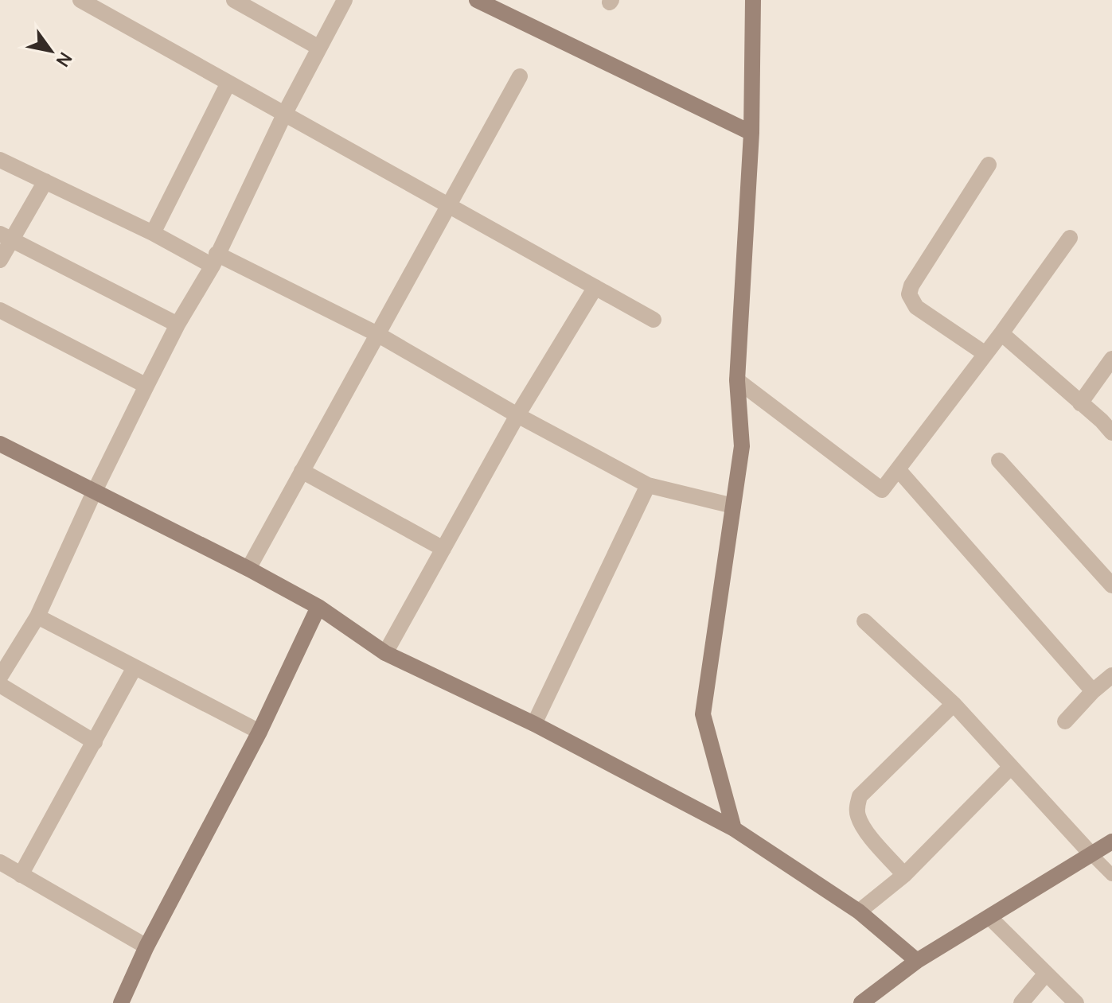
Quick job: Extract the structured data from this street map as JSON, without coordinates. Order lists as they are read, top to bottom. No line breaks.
{"north":"bottom right"}
